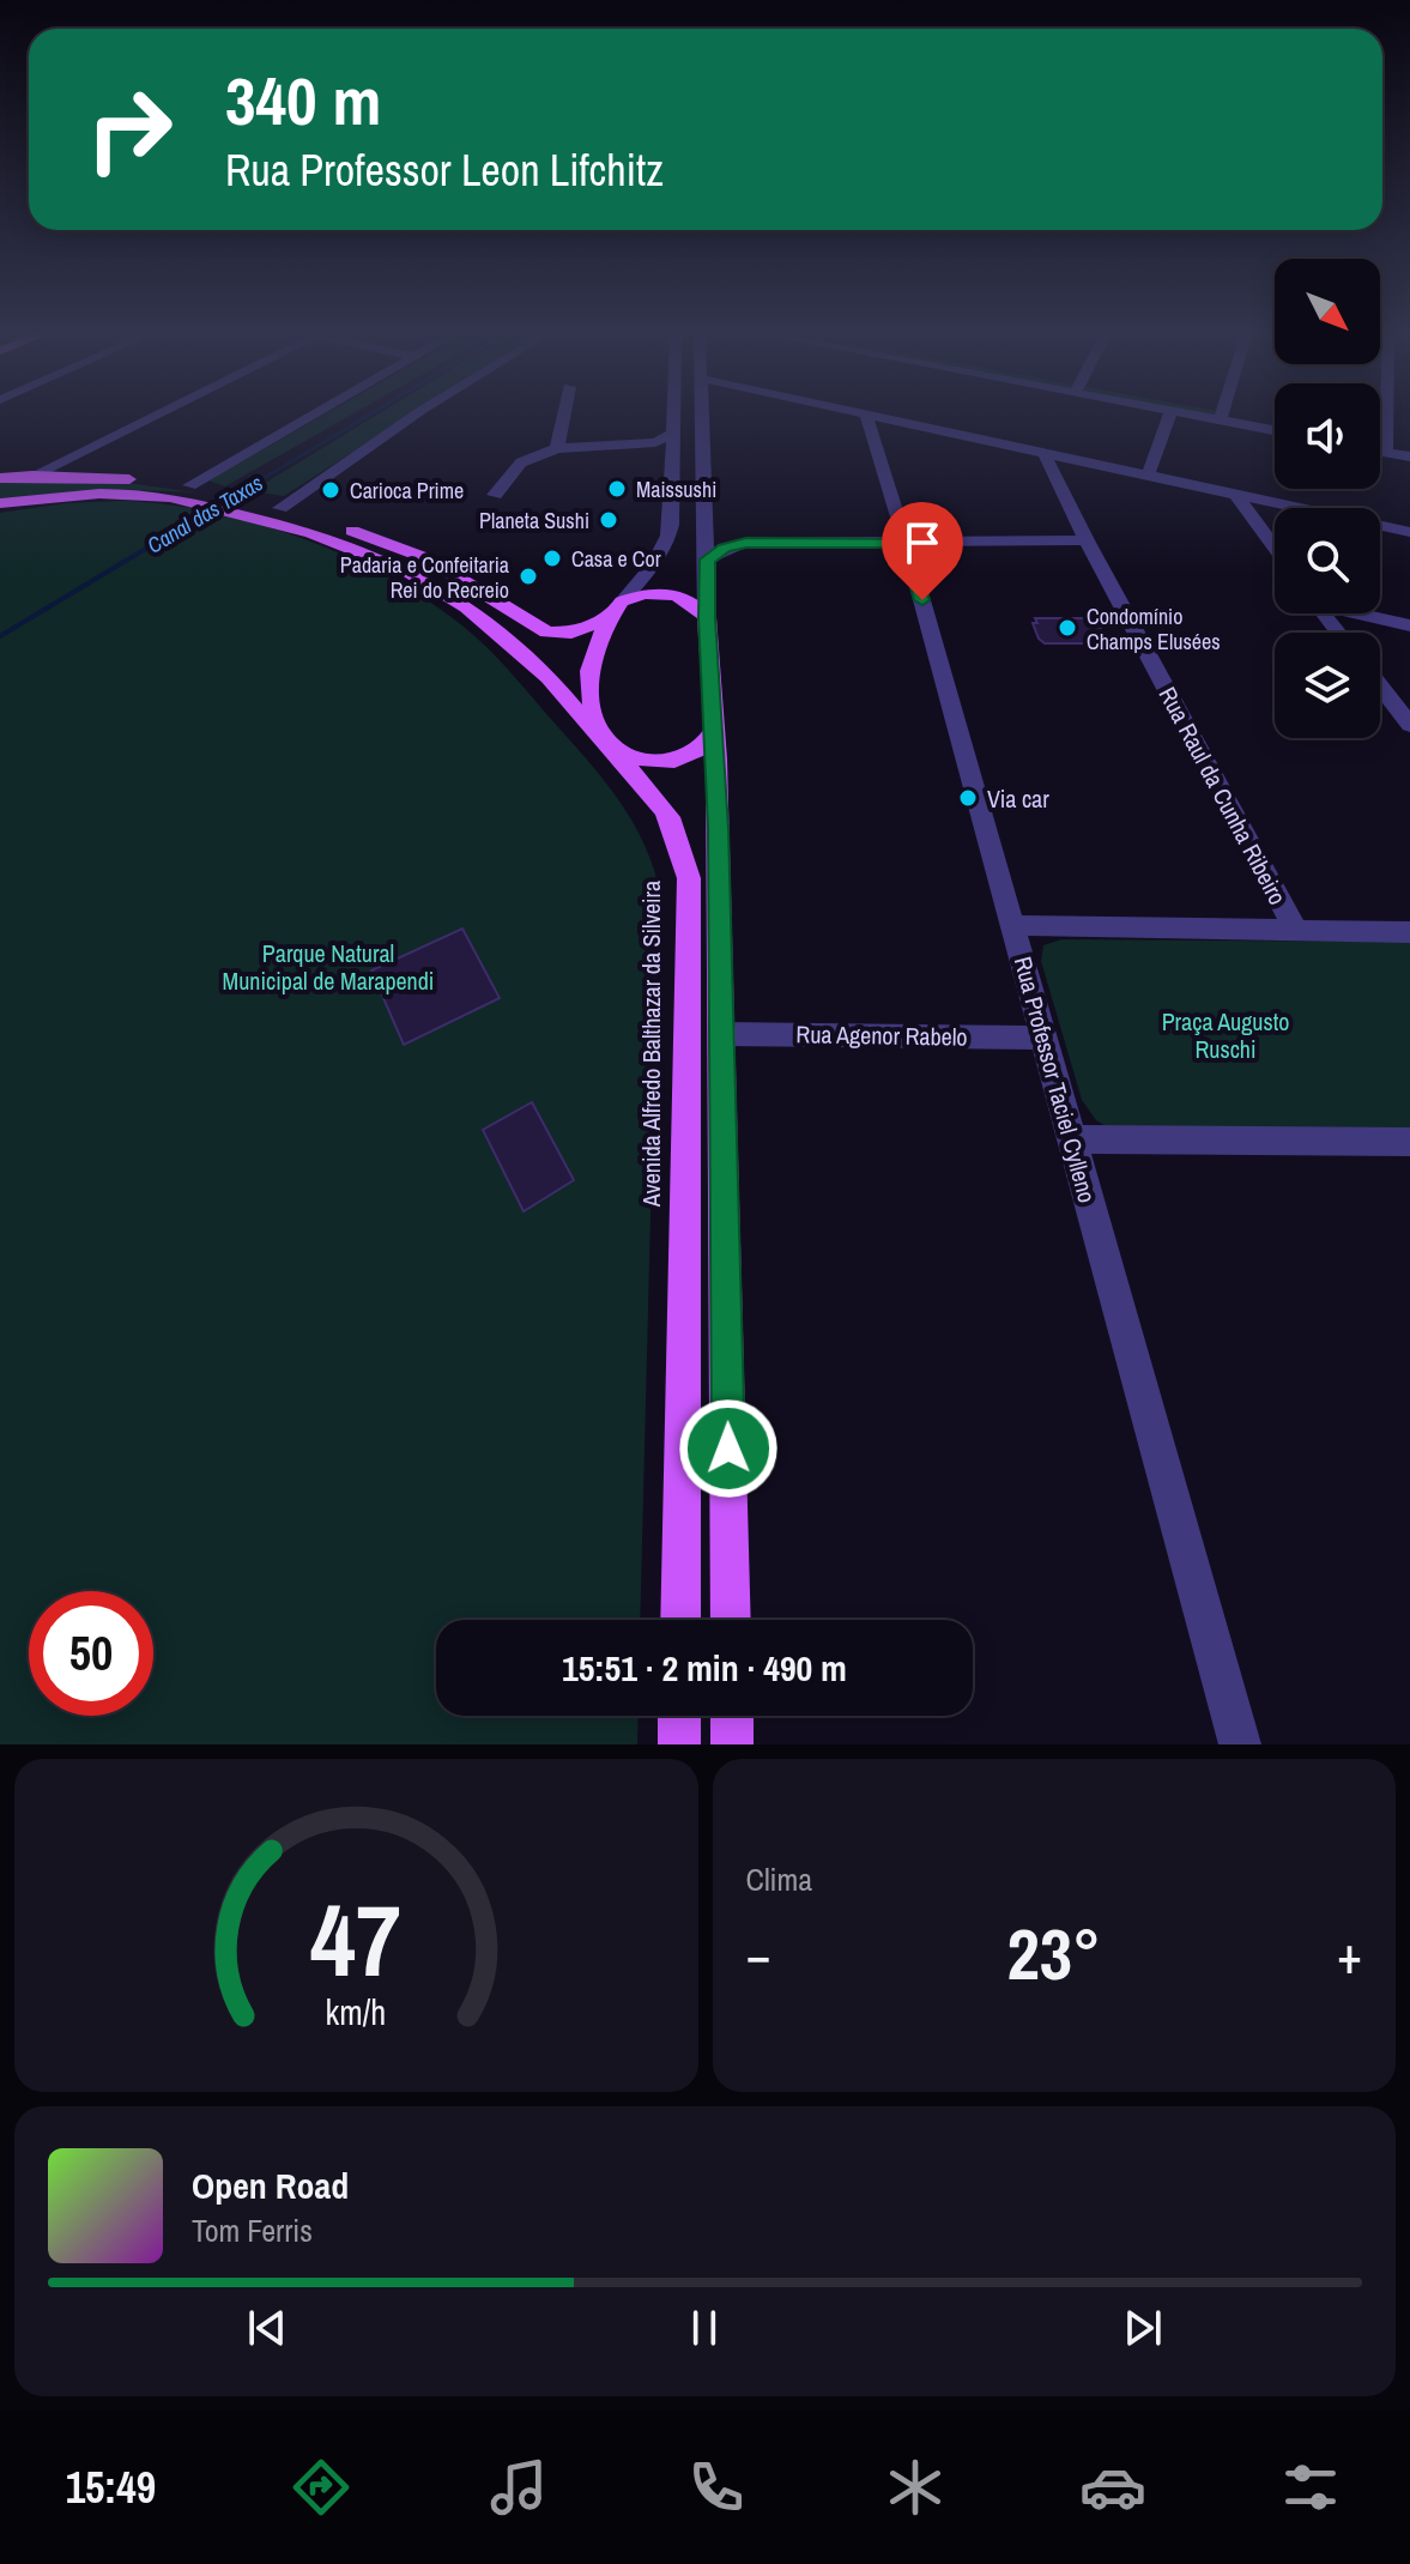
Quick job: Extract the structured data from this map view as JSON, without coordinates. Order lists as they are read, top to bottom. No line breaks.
{"streets":{"main road":["Avenida Alfredo Balthazar da Silveira"],"street":["Rua Raul da Cunha Ribeiro","Rua Agenor Rabelo","Rua Professor Taciel Cylleno"]},"crossings":[["Rua Agenor Rabelo","Rua Professor Taciel Cylleno"]],"water":["Canal das Taxas"],"parks":["Parque Natural Municipal de Marapendi","Praça Augusto Ruschi"],"places":["Maissushi","Carioca Prime","Planeta Sushi","Casa e Cor","Padaria e Confeitaria Rei do Recreio","Condomínio Champs Elusées","Via car"],"north":"bottom right","page":{"turn":["340 m","Rua Professor Leon Lifchitz"],"limit":"50","trip":"15:51 · 2 min · 490 m","tile":"Clima","heat":["−","23°","+"],"song":["Open Road","Tom Ferris"],"tabs":"15:49","gauge":["47","km/h"]}}
